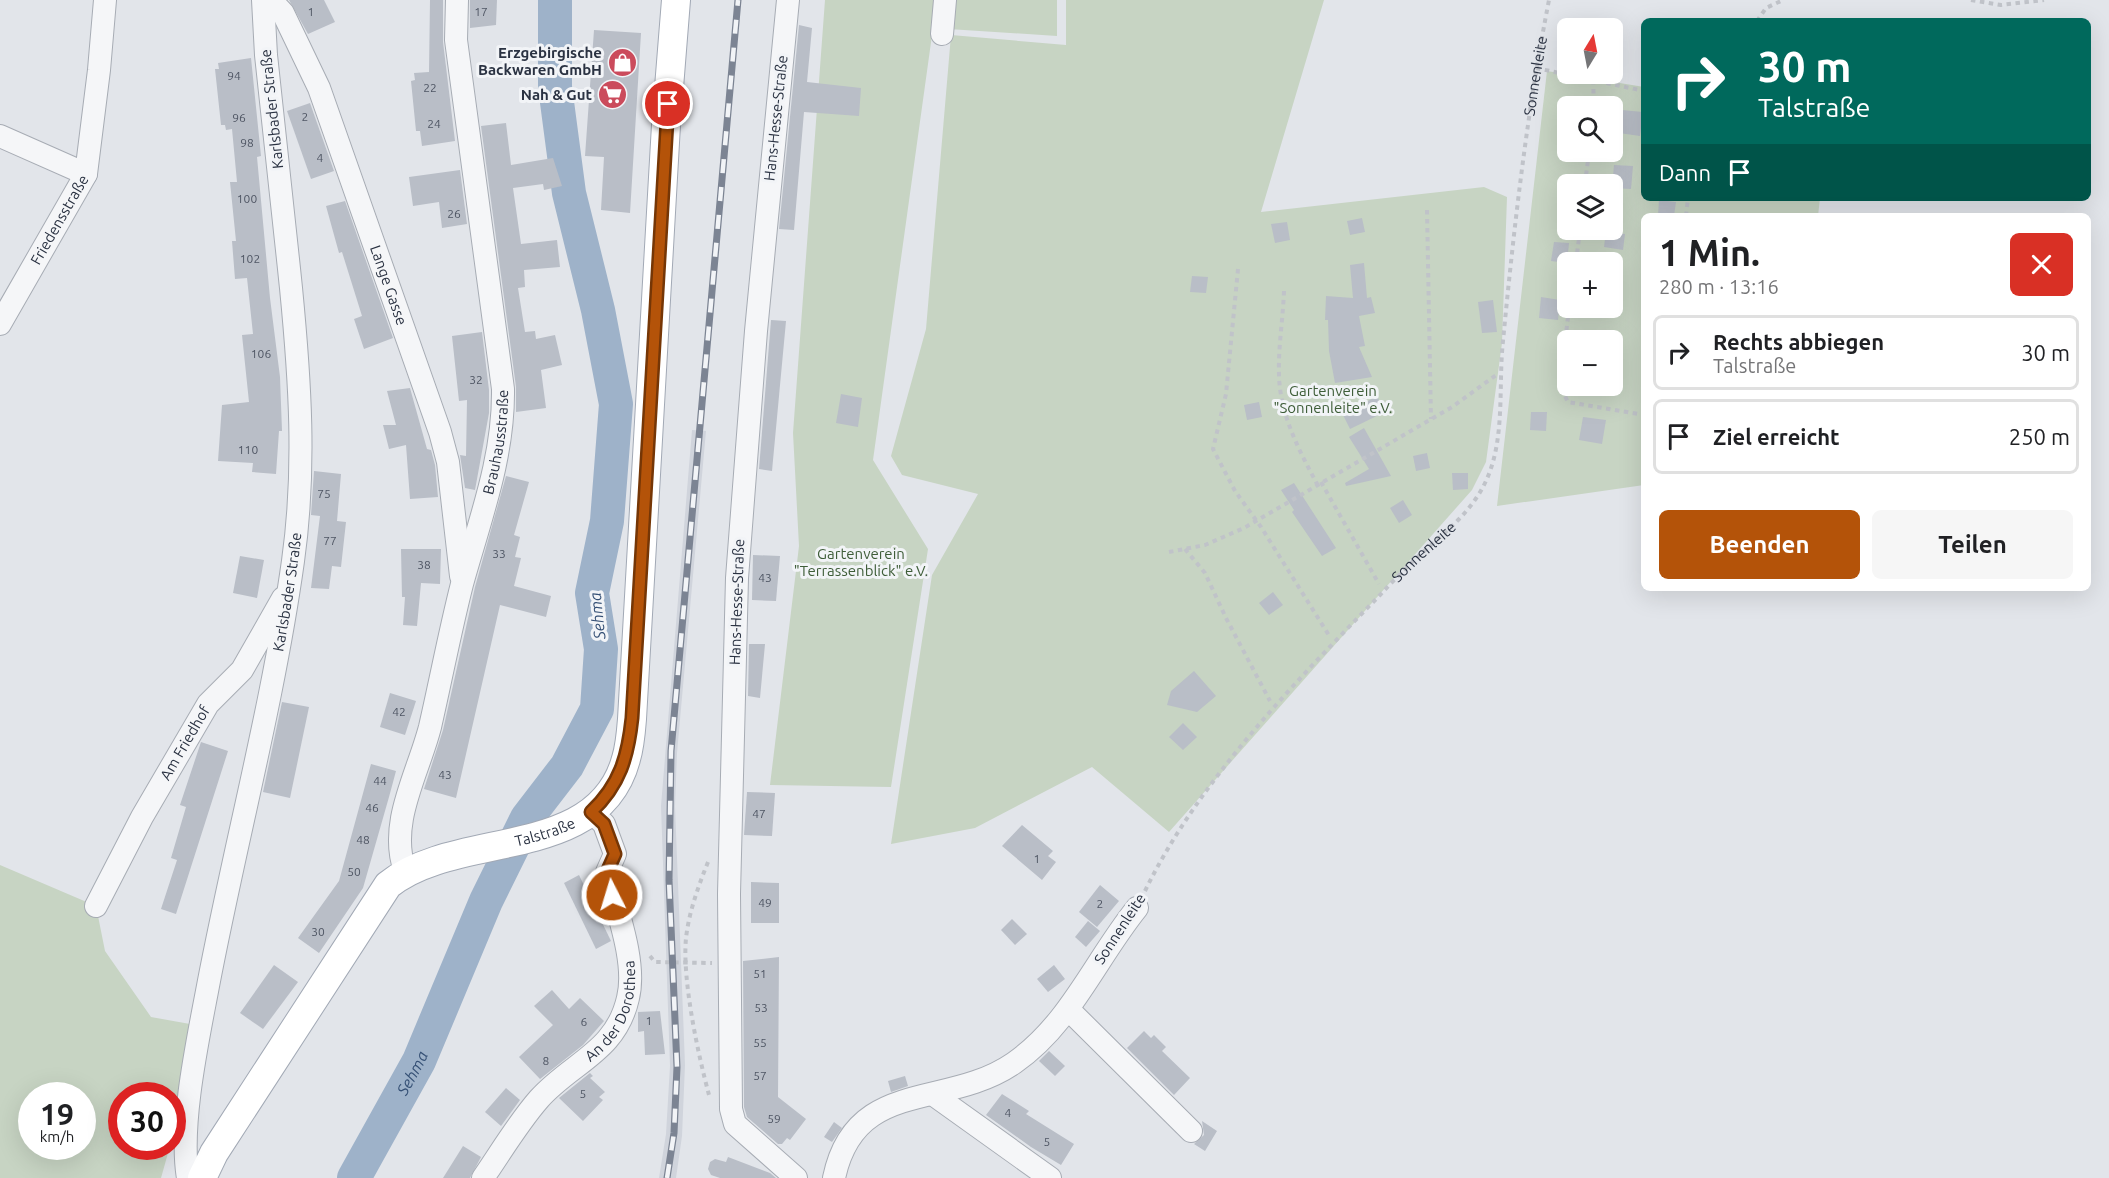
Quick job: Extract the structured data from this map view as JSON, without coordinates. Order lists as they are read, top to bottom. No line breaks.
{"streets":{"main road":["Talstraße"],"street":["Sonnenleite","Karlsbader Straße","Hans-Hesse-Straße","Friedensstraße","Lange Gasse","Brauhausstraße","Am Friedhof","An der Dorothea"]},"crossings":[["Karlsbader Straße","Am Friedhof"],["Lange Gasse","Brauhausstraße"],["Brauhausstraße","Talstraße"],["Talstraße","An der Dorothea"]],"water":["Sehma"],"parks":["Gartenverein \"Sonnenleite\" e.V.","Gartenverein \"Terrassenblick\" e.V."],"places":{"shop":["Erzgebirgische Backwaren GmbH"],"supermarket":["Nah & Gut"]},"house_numbers":["1","17","94","22","2","96","24","98","4","100","26","102","106","32","110","75","77","33","38","43","42","43","44","46","47","48","1","50","49","2","30","51","53","1","6","55","8","57","5","4","59","5"],"north":"top","page":{"map_buttons":["+","−"],"turn":["30 m","Talstraße"],"then":"Dann","heading":["1 Min.","280 m · 13:16"],"list":[{"name":"Rechts abbiegen","note":"Talstraße","value":"30 m"},{"name":"Ziel erreicht","value":"250 m"}],"buttons":["Beenden","Teilen"],"speed":"19 km/h","limit":"30"}}
